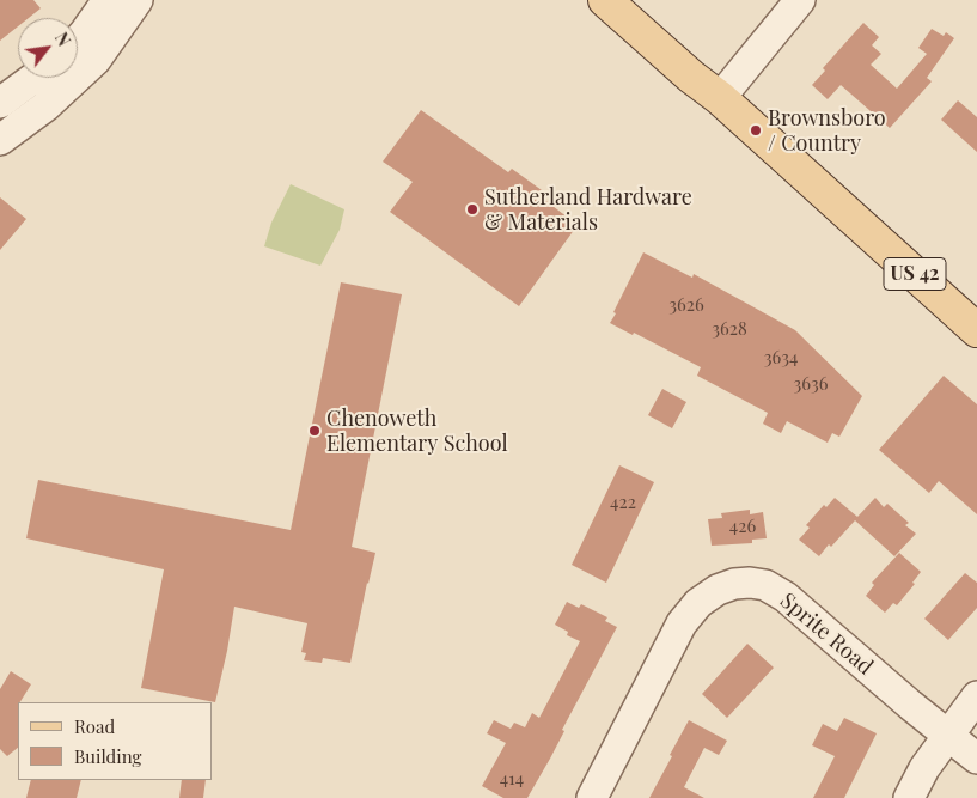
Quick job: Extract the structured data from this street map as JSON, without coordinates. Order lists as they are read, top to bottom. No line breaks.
{"streets":{"main road":["US 42"],"street":["Sprite Road"]},"places":["Brownsboro / Country","Sutherland Hardware & Materials","Chenoweth Elementary School"],"house_numbers":["3626","3628","3634","3636","422","426","414"],"legend":["Road","Building"],"north":"top right"}
